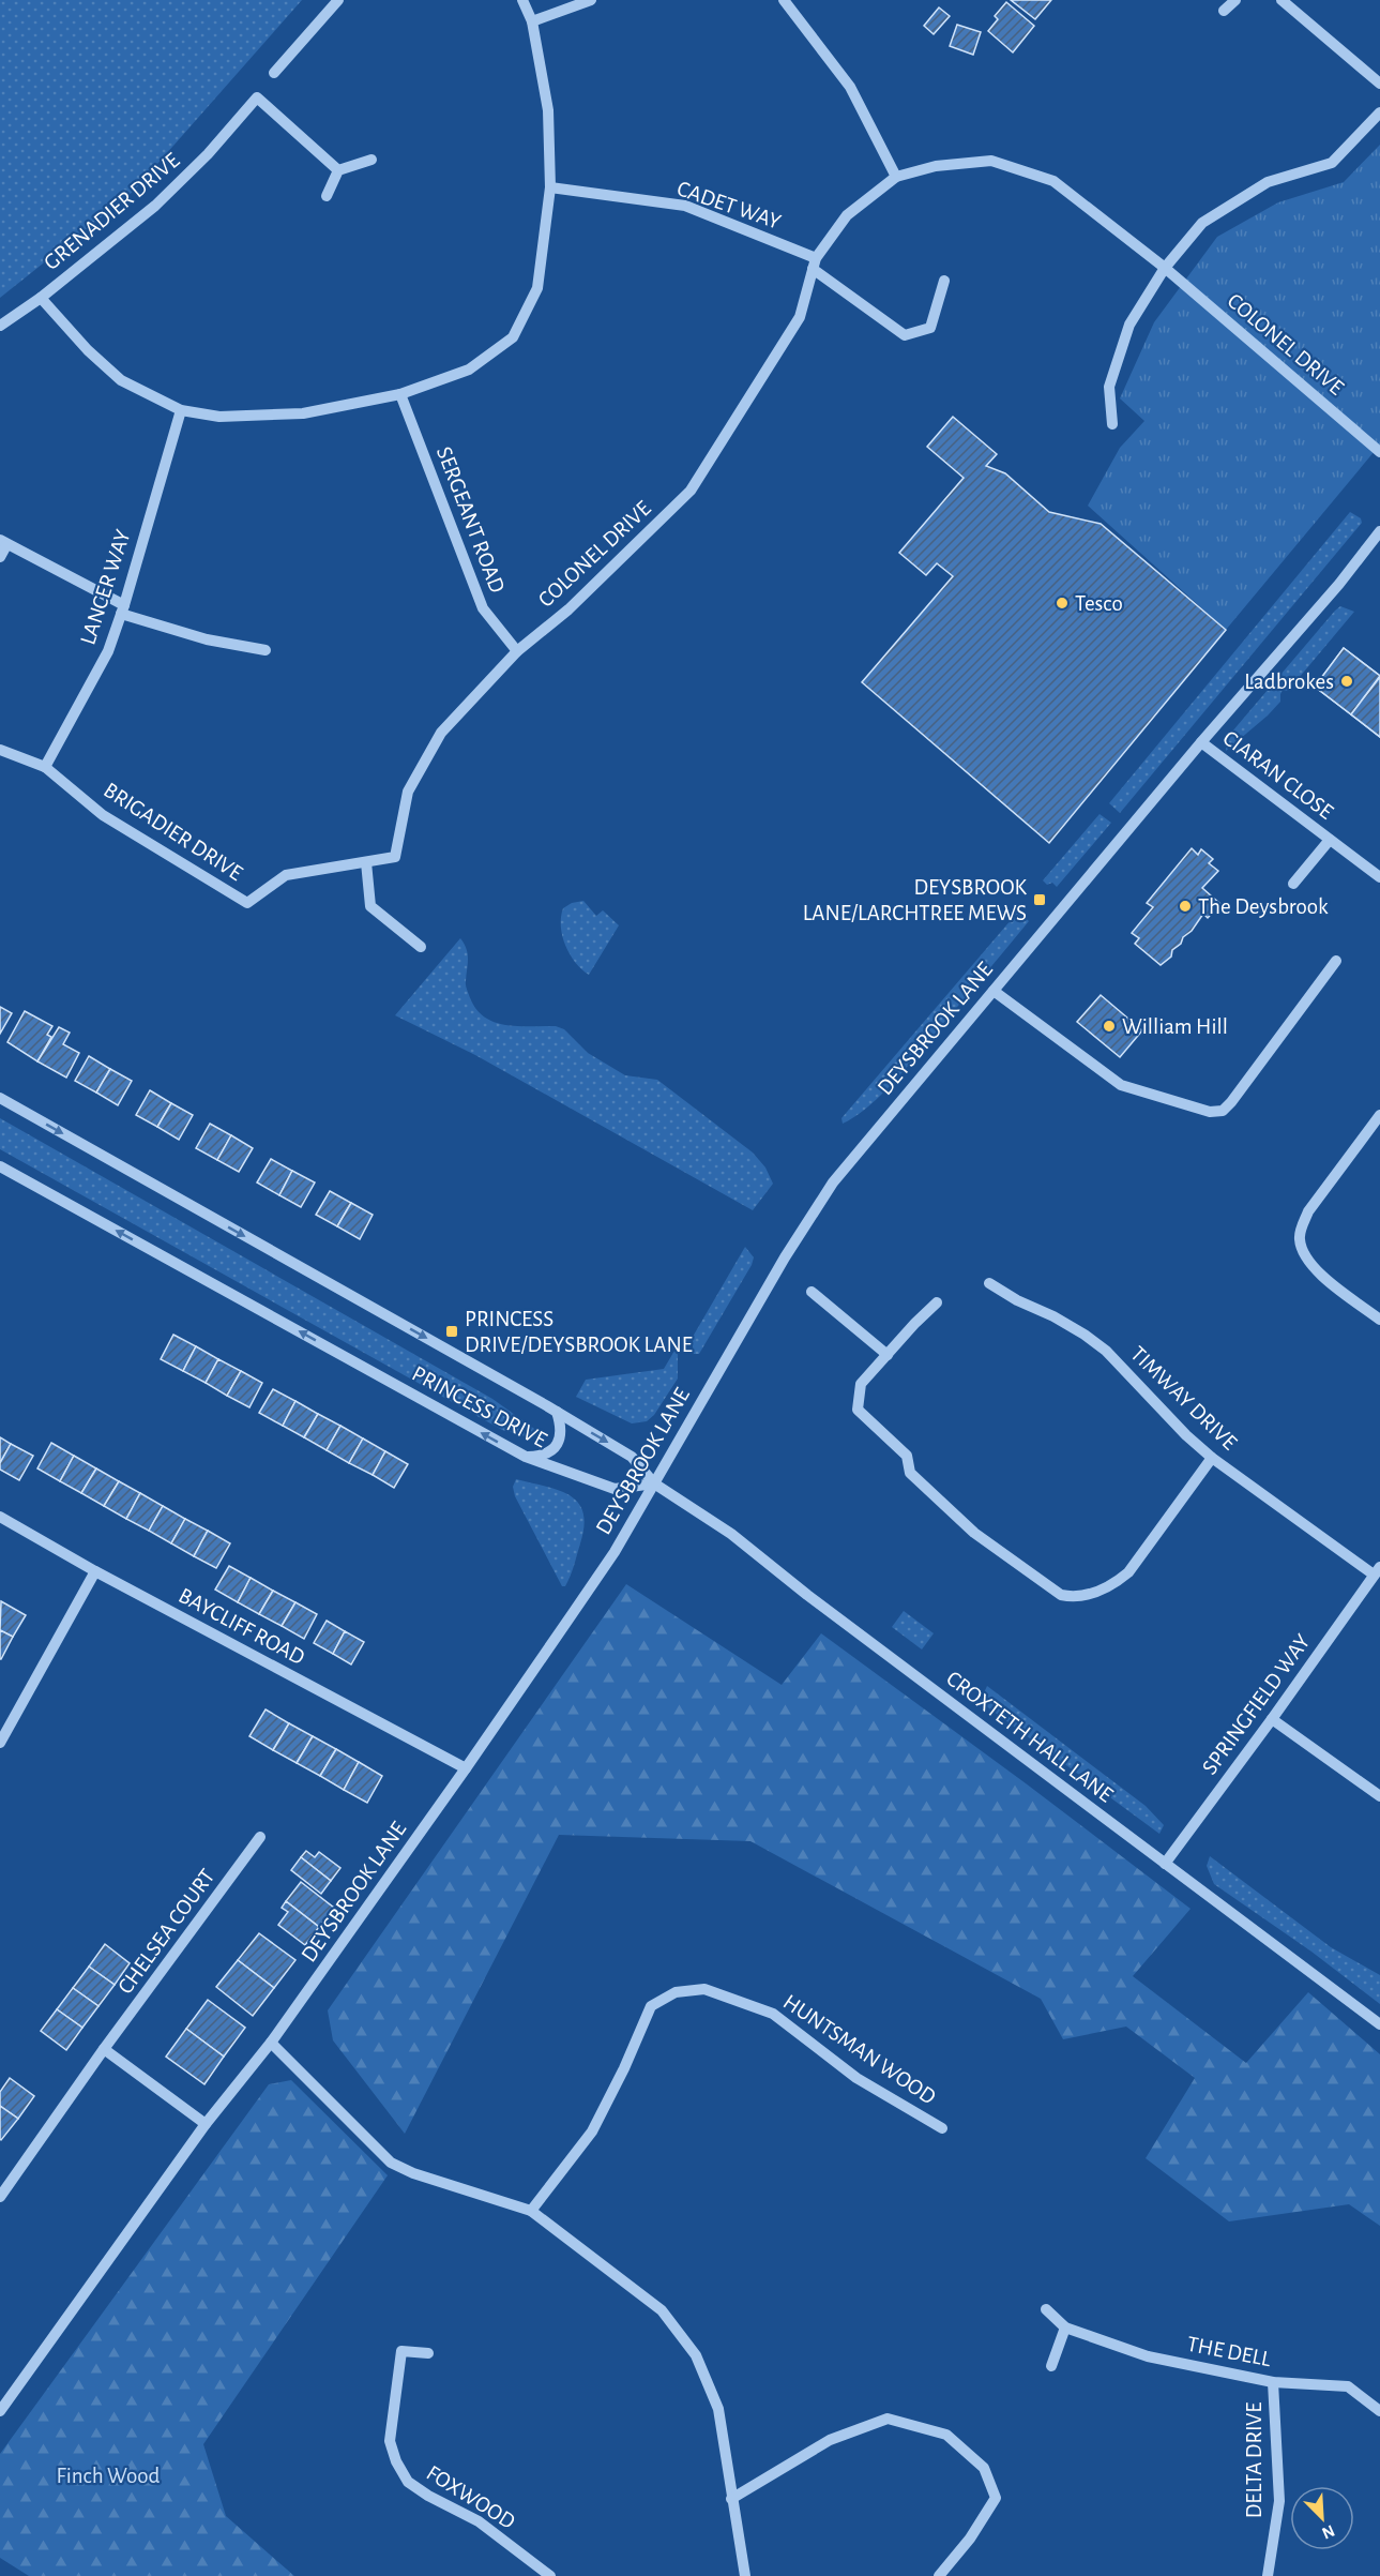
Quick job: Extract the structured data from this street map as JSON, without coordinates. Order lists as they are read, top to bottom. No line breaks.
{"streets":{"street":["CADET WAY","GRENADIER DRIVE","COLONEL DRIVE","SERGEANT ROAD","LANCER WAY","CIARAN CLOSE","BRIGADIER DRIVE","DEYSBROOK LANE","TIMWAY DRIVE","PRINCESS DRIVE","BAYCLIFF ROAD","SPRINGFIELD WAY","CROXTETH HALL LANE","CHELSEA COURT","HUNTSMAN WOOD","THE DELL","DELTA DRIVE","FOXWOOD"]},"crossings":[["CADET WAY","GRENADIER DRIVE"],["CADET WAY","COLONEL DRIVE"],["GRENADIER DRIVE","SERGEANT ROAD"],["GRENADIER DRIVE","LANCER WAY"],["COLONEL DRIVE","SERGEANT ROAD"],["COLONEL DRIVE","BRIGADIER DRIVE"],["LANCER WAY","BRIGADIER DRIVE"],["CIARAN CLOSE","DEYSBROOK LANE"],["DEYSBROOK LANE","PRINCESS DRIVE"],["DEYSBROOK LANE","BAYCLIFF ROAD"],["DEYSBROOK LANE","CROXTETH HALL LANE"],["TIMWAY DRIVE","SPRINGFIELD WAY"],["PRINCESS DRIVE","CROXTETH HALL LANE"],["SPRINGFIELD WAY","CROXTETH HALL LANE"],["THE DELL","DELTA DRIVE"]],"parks":["Finch Wood"],"places":{"other":["Tesco","Ladbrokes","The Deysbrook","William Hill"],"transit":["DEYSBROOK LANE/LARCHTREE MEWS","PRINCESS DRIVE/DEYSBROOK LANE"]},"north":"bottom right"}
